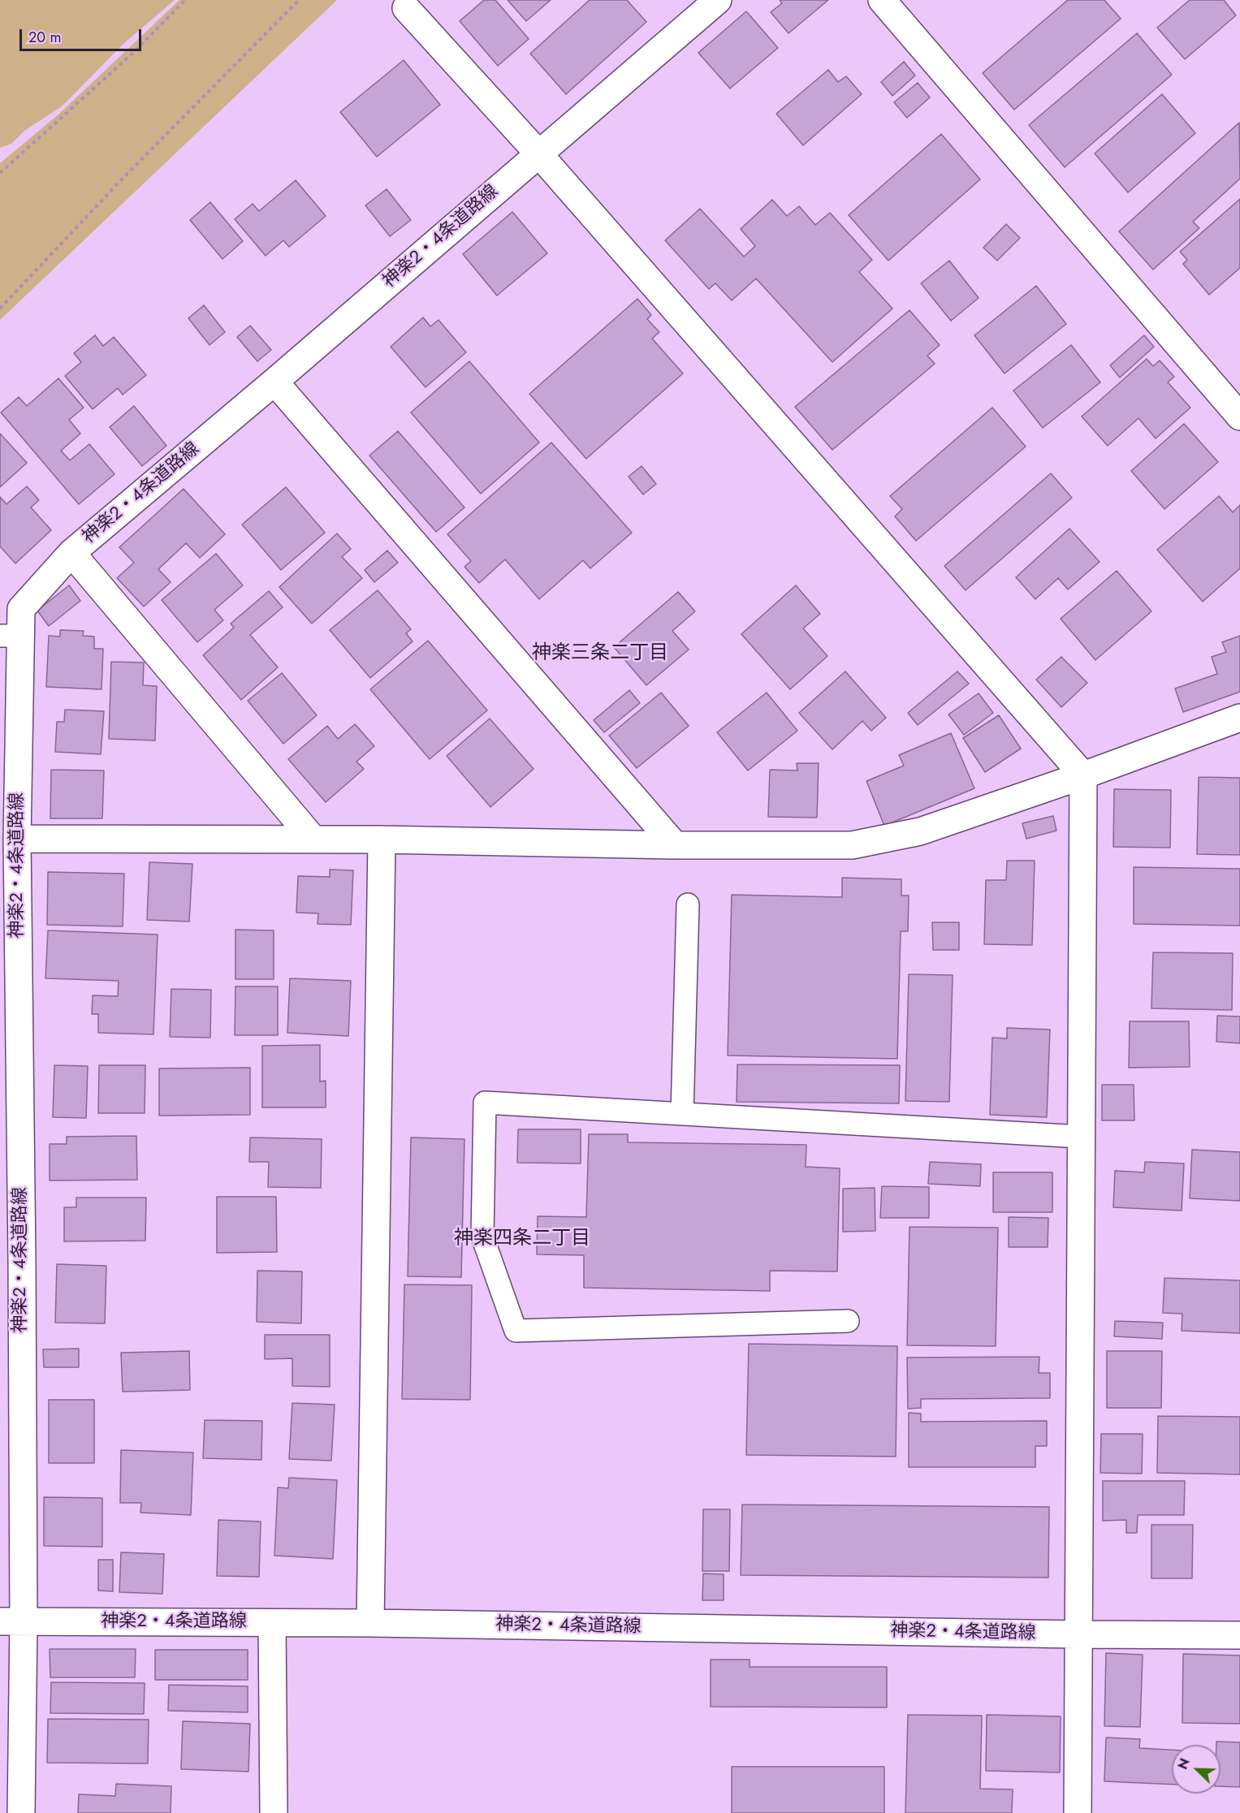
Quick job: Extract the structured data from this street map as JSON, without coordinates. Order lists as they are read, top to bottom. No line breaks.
{"streets":{"street":["神楽2・4条道路線"]},"districts":["神楽三条二丁目","神楽四条二丁目"],"scale_bar":"20 m","north":"top left"}
